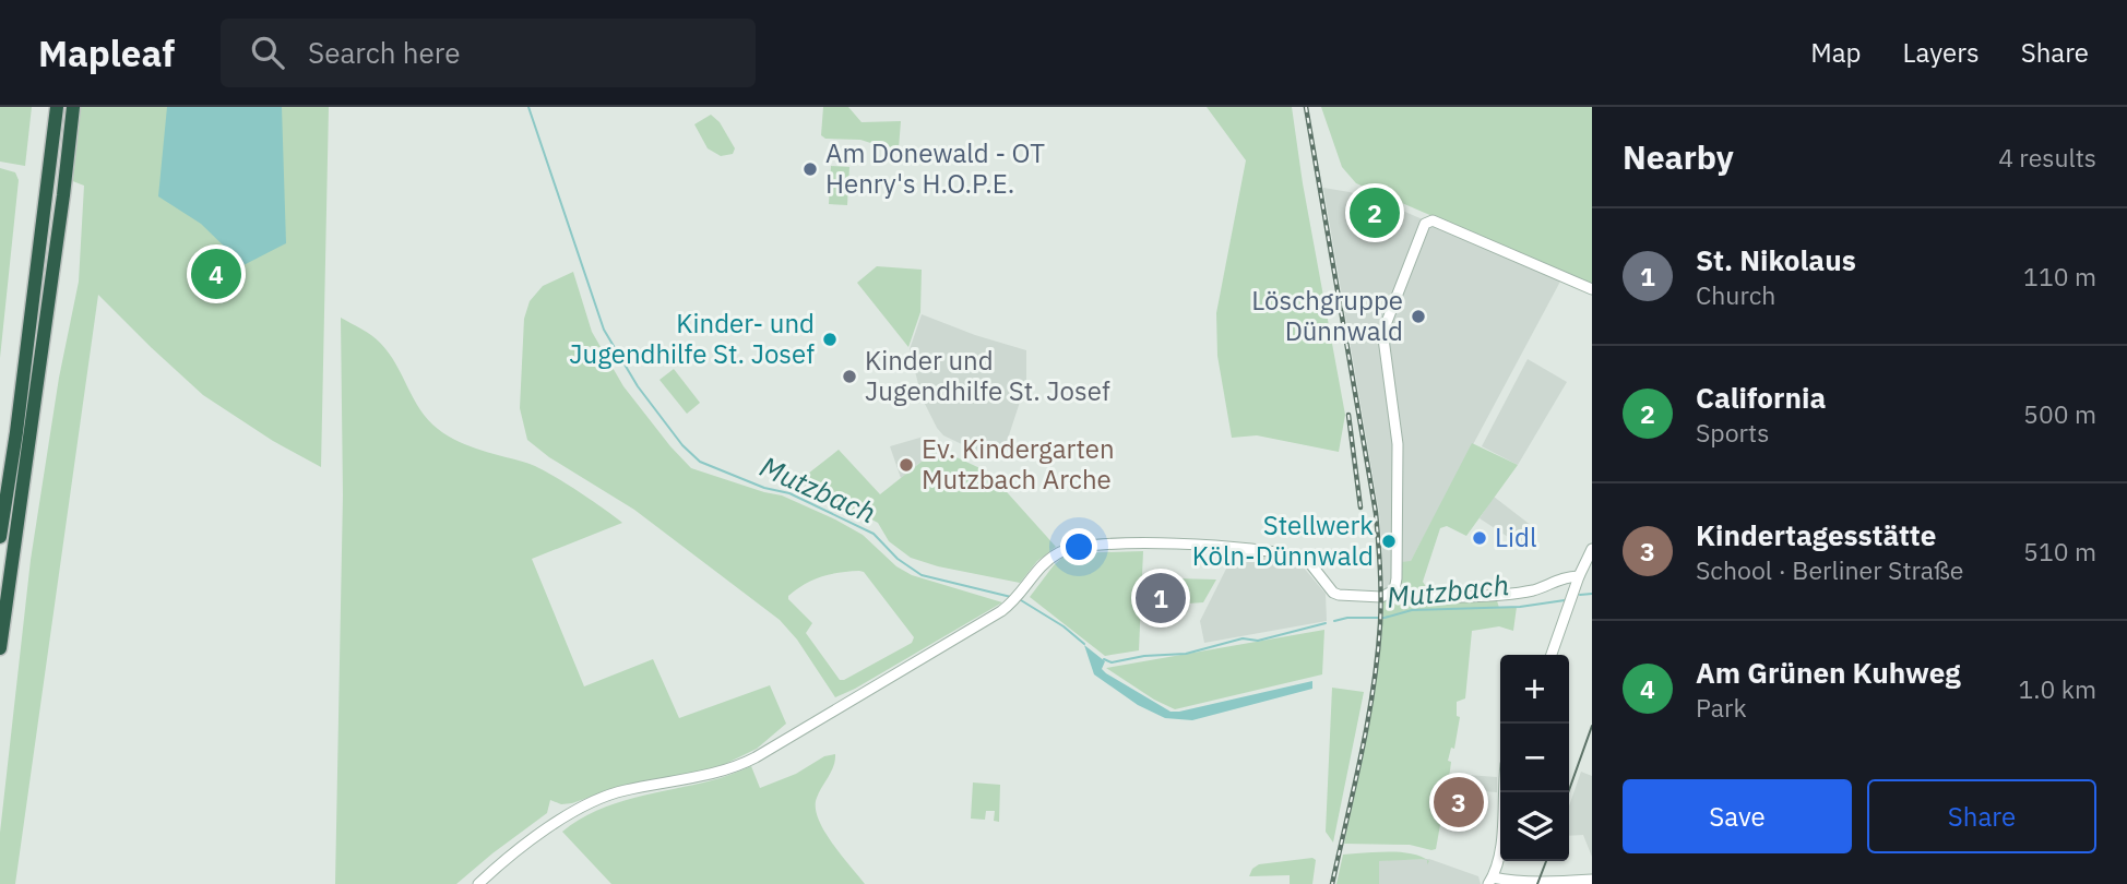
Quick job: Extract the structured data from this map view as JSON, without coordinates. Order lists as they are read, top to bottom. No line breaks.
{"water":["Mutzbach"],"places":["Am Donewald - OT Henry's H.O.P.E.","Löschgruppe Dünnwald","Kinder- und Jugendhilfe St. Josef","Kinder und Jugendhilfe St. Josef","Ev. Kindergarten Mutzbach Arche","Lidl","Stellwerk Köln-Dünnwald"],"page":{"header":"Mapleaf","search":"Search here","nav":["Map","Layers","Share"],"heading":["Nearby","4 results"],"pins":["2","4","1","3"],"list":[{"mark":"1","name":"St. Nikolaus","note":"Church","value":"110 m"},{"mark":"2","name":"California","note":"Sports","value":"500 m"},{"mark":"3","name":"Kindertagesstätte","note":"School · Berliner Straße","value":"510 m"},{"mark":"4","name":"Am Grünen Kuhweg","note":"Park","value":"1.0 km"}],"map_buttons":["+","−"],"buttons":["Save","Share"]}}
